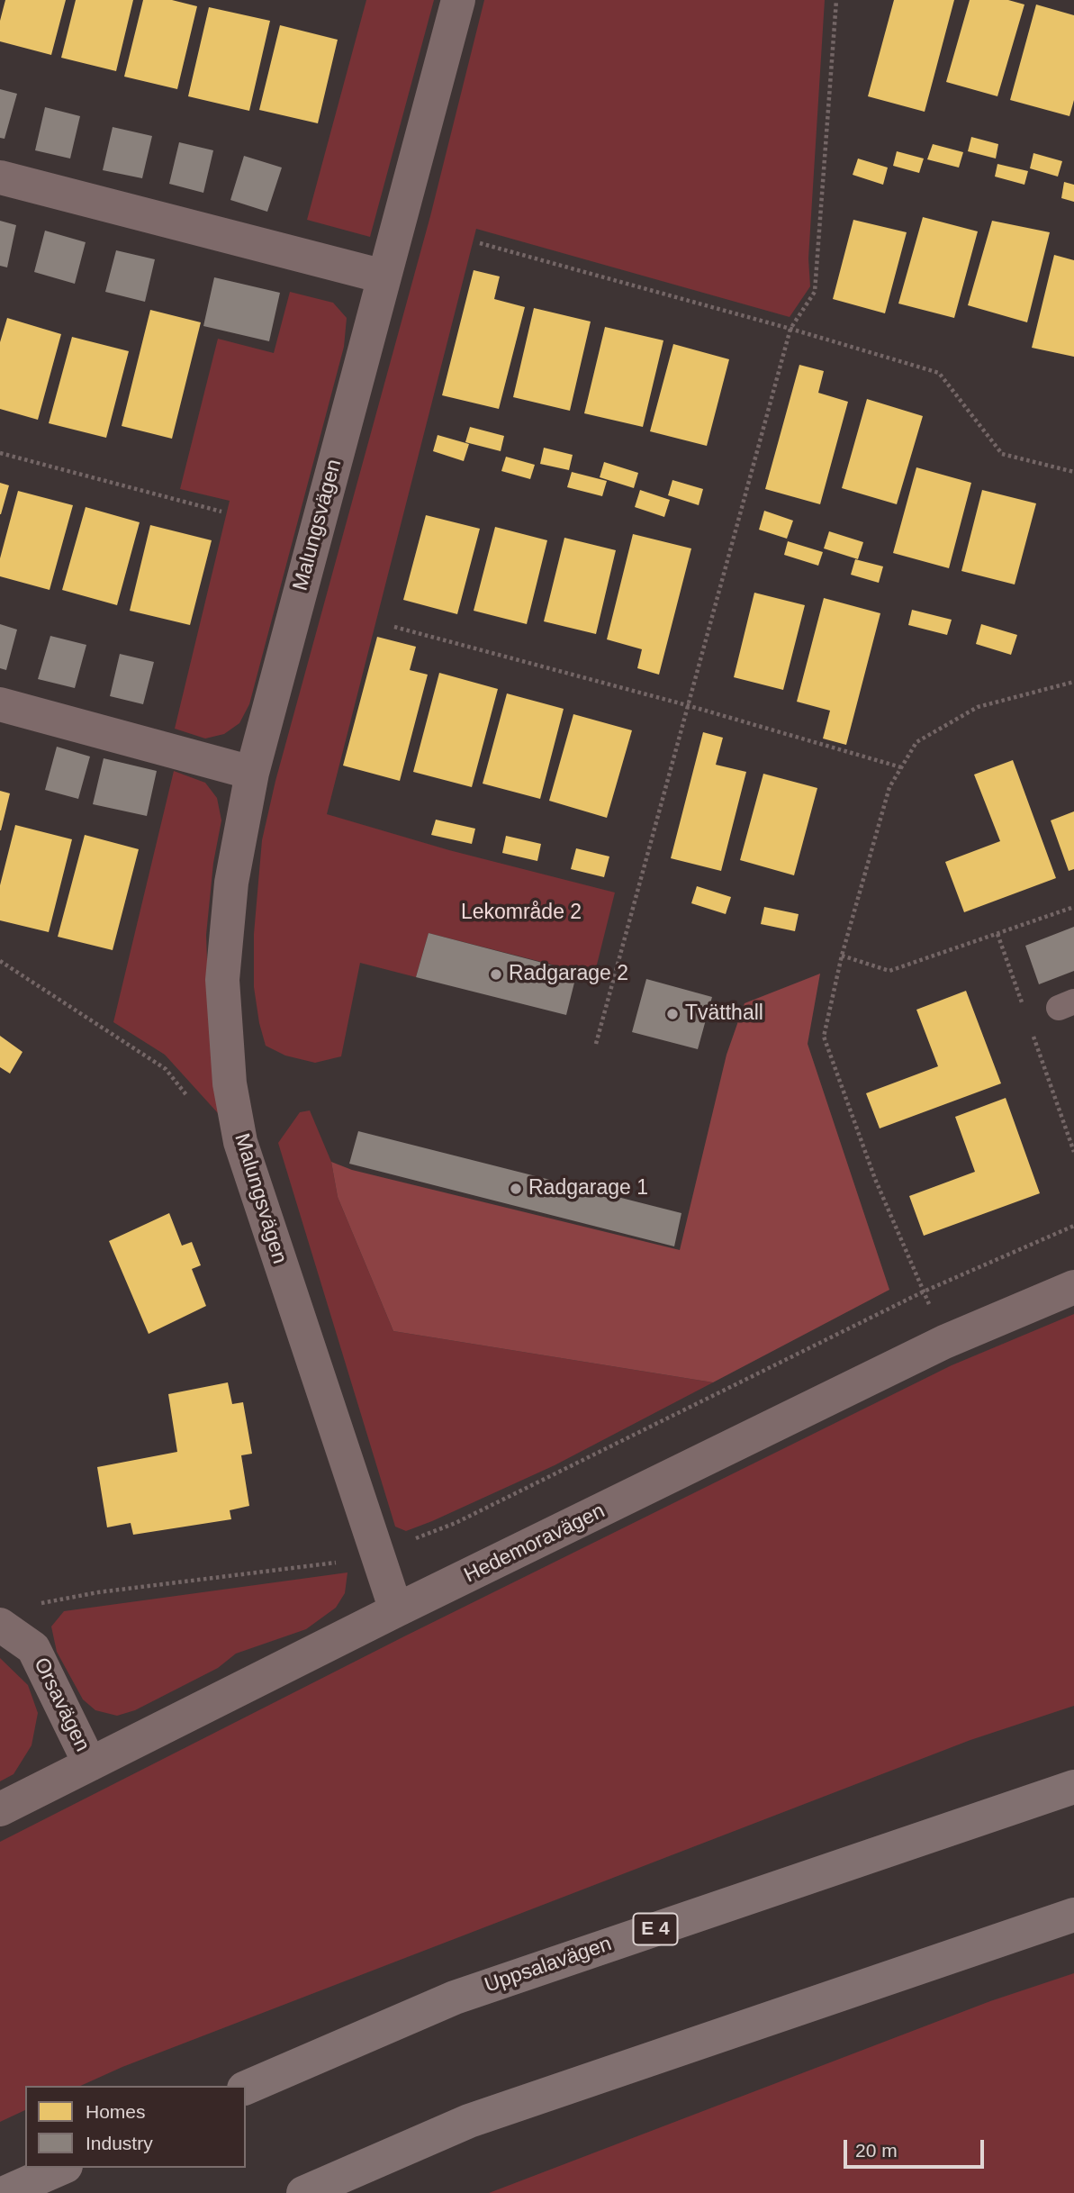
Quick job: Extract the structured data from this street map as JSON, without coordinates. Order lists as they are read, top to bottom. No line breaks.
{"streets":{"highway":["E 4","Uppsalavägen"],"street":["Malungsvägen","Hedemoravägen","Orsavägen"]},"crossings":[["Malungsvägen","Hedemoravägen"],["Hedemoravägen","Orsavägen"]],"parks":["Lekområde 2"],"places":["Radgarage 2","Tvätthall","Radgarage 1"],"legend":["Homes","Industry"],"scale_bar":"20 m"}
